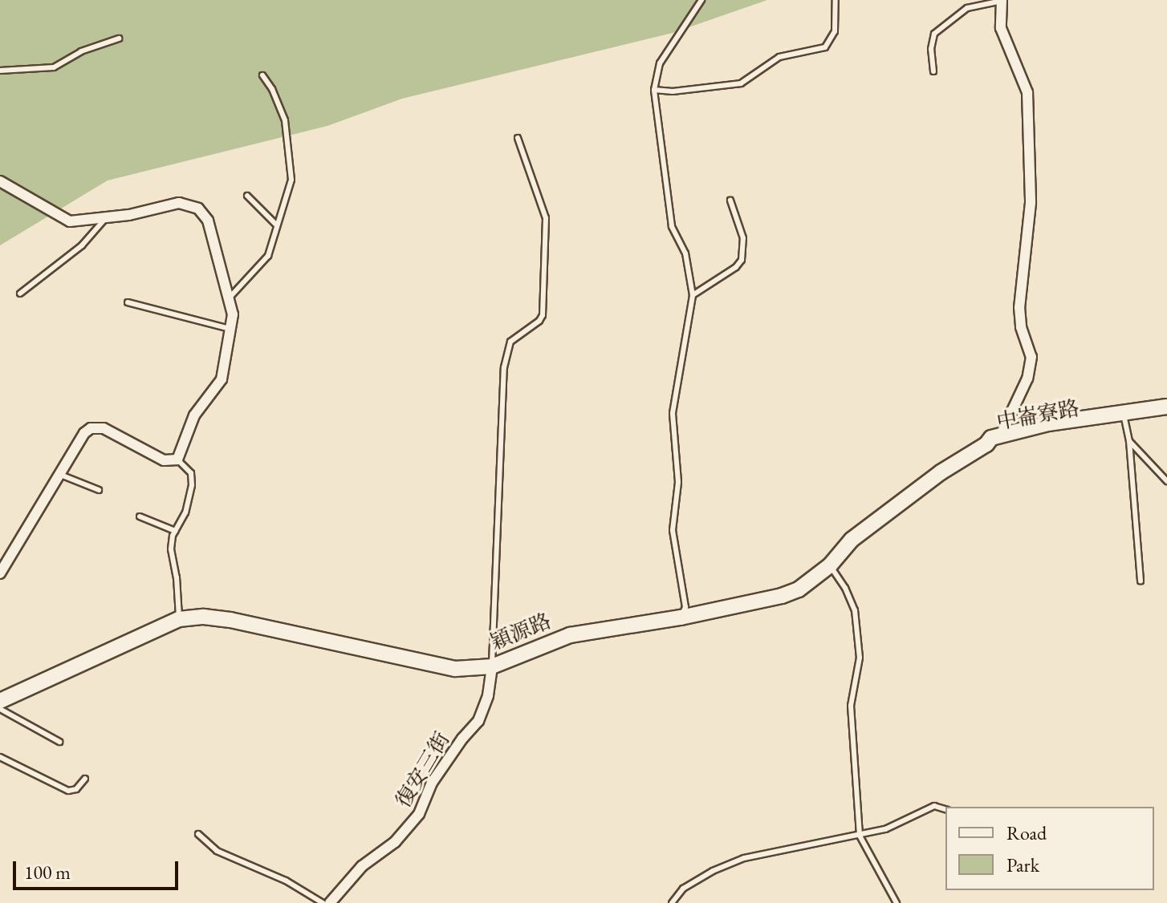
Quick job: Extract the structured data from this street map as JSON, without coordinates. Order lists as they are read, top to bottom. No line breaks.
{"streets":{"street":["中崙寮路","穎源路","復安三街"]},"crossings":[["中崙寮路","穎源路"],["穎源路","復安三街"]],"legend":["Road","Park"],"scale_bar":"100 m"}
